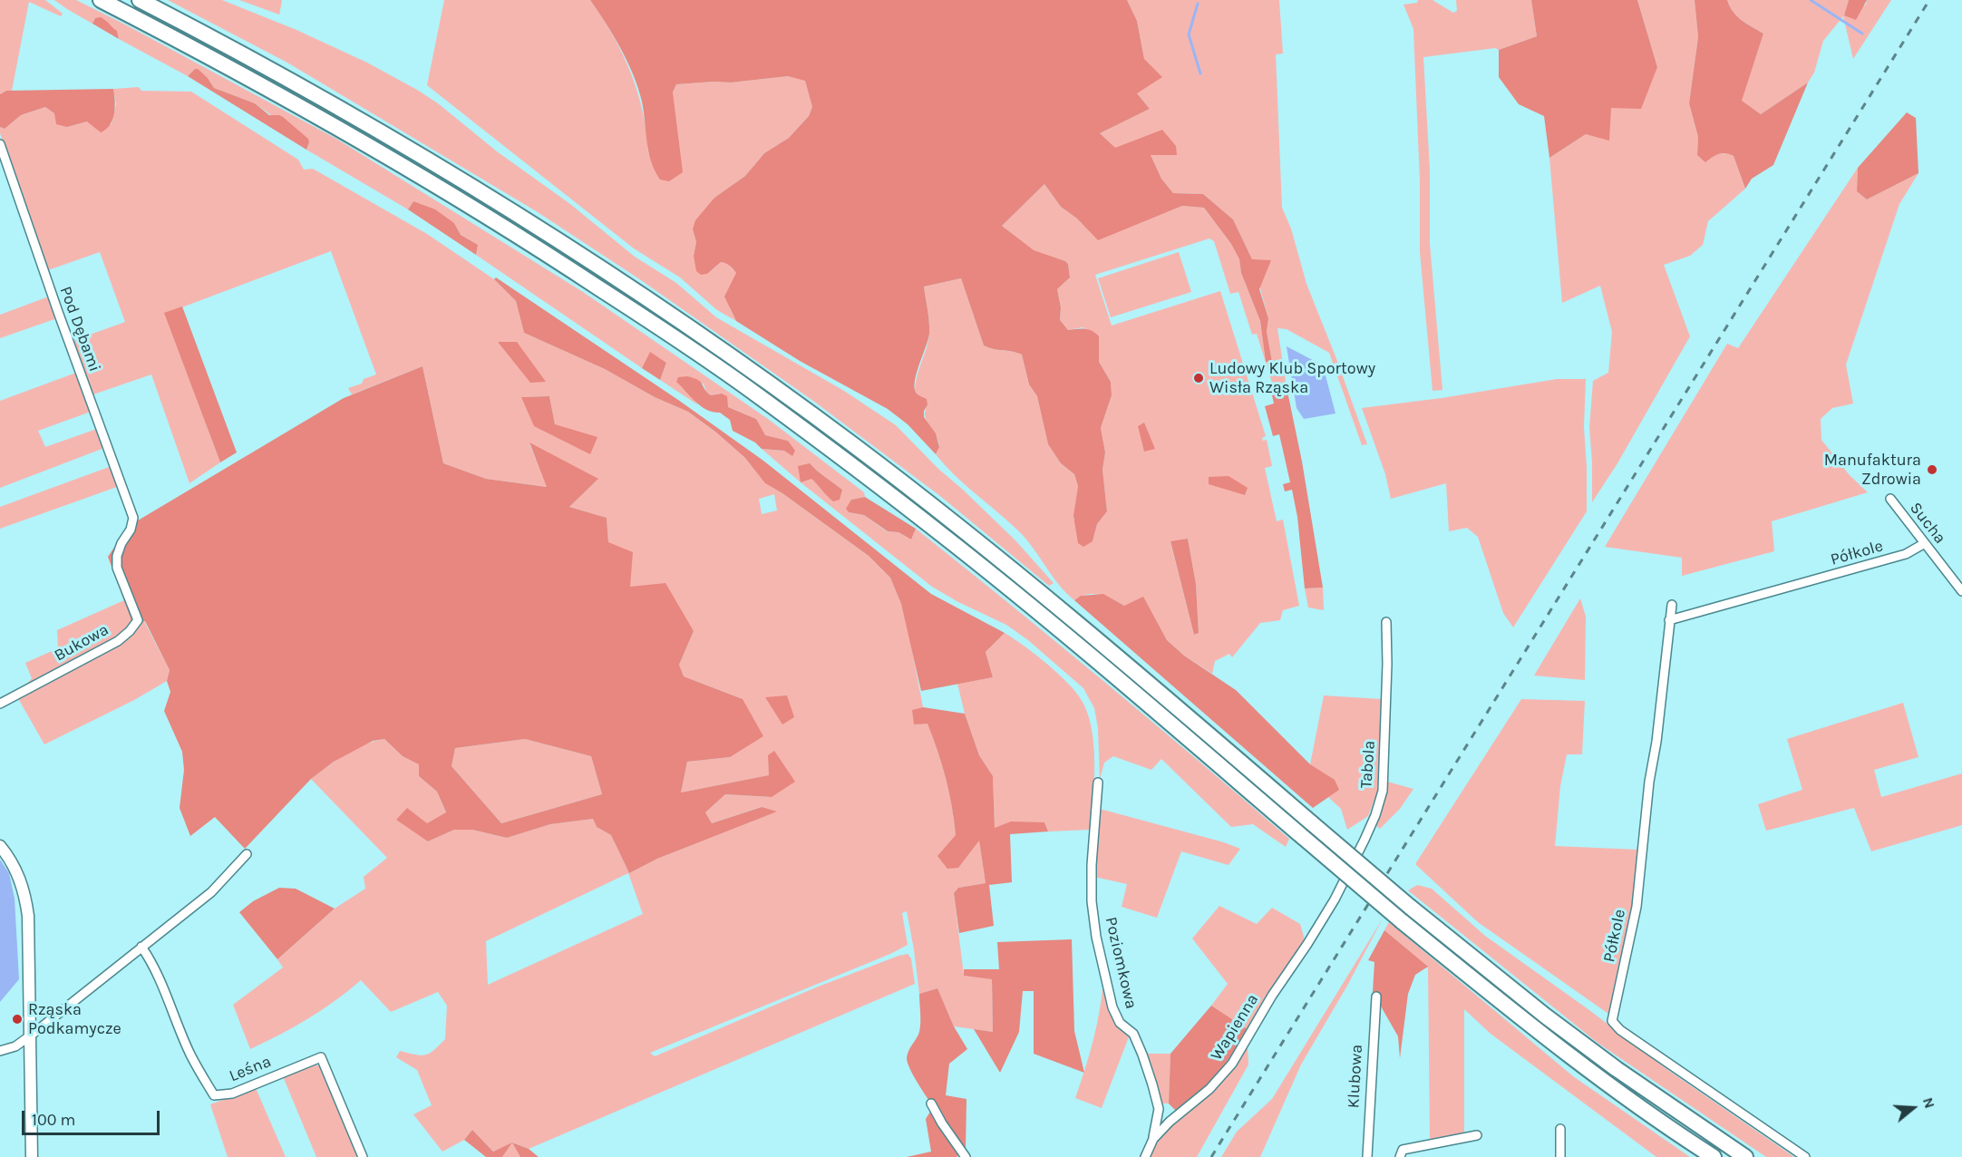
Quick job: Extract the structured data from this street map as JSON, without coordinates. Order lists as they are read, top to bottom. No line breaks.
{"streets":{"street":["Pod Dębami","Sucha","Półkole","Bukowa","Tabola","Poziomkowa","Wapienna","Leśna","Klubowa"]},"crossings":[["Pod Dębami","Bukowa"],["Sucha","Półkole"],["Tabola","Wapienna"],["Poziomkowa","Wapienna"]],"places":["Ludowy Klub Sportowy Wisła Rząska","Manufaktura Zdrowia","Rząska Podkamycze"],"scale_bar":"100 m","north":"right"}
